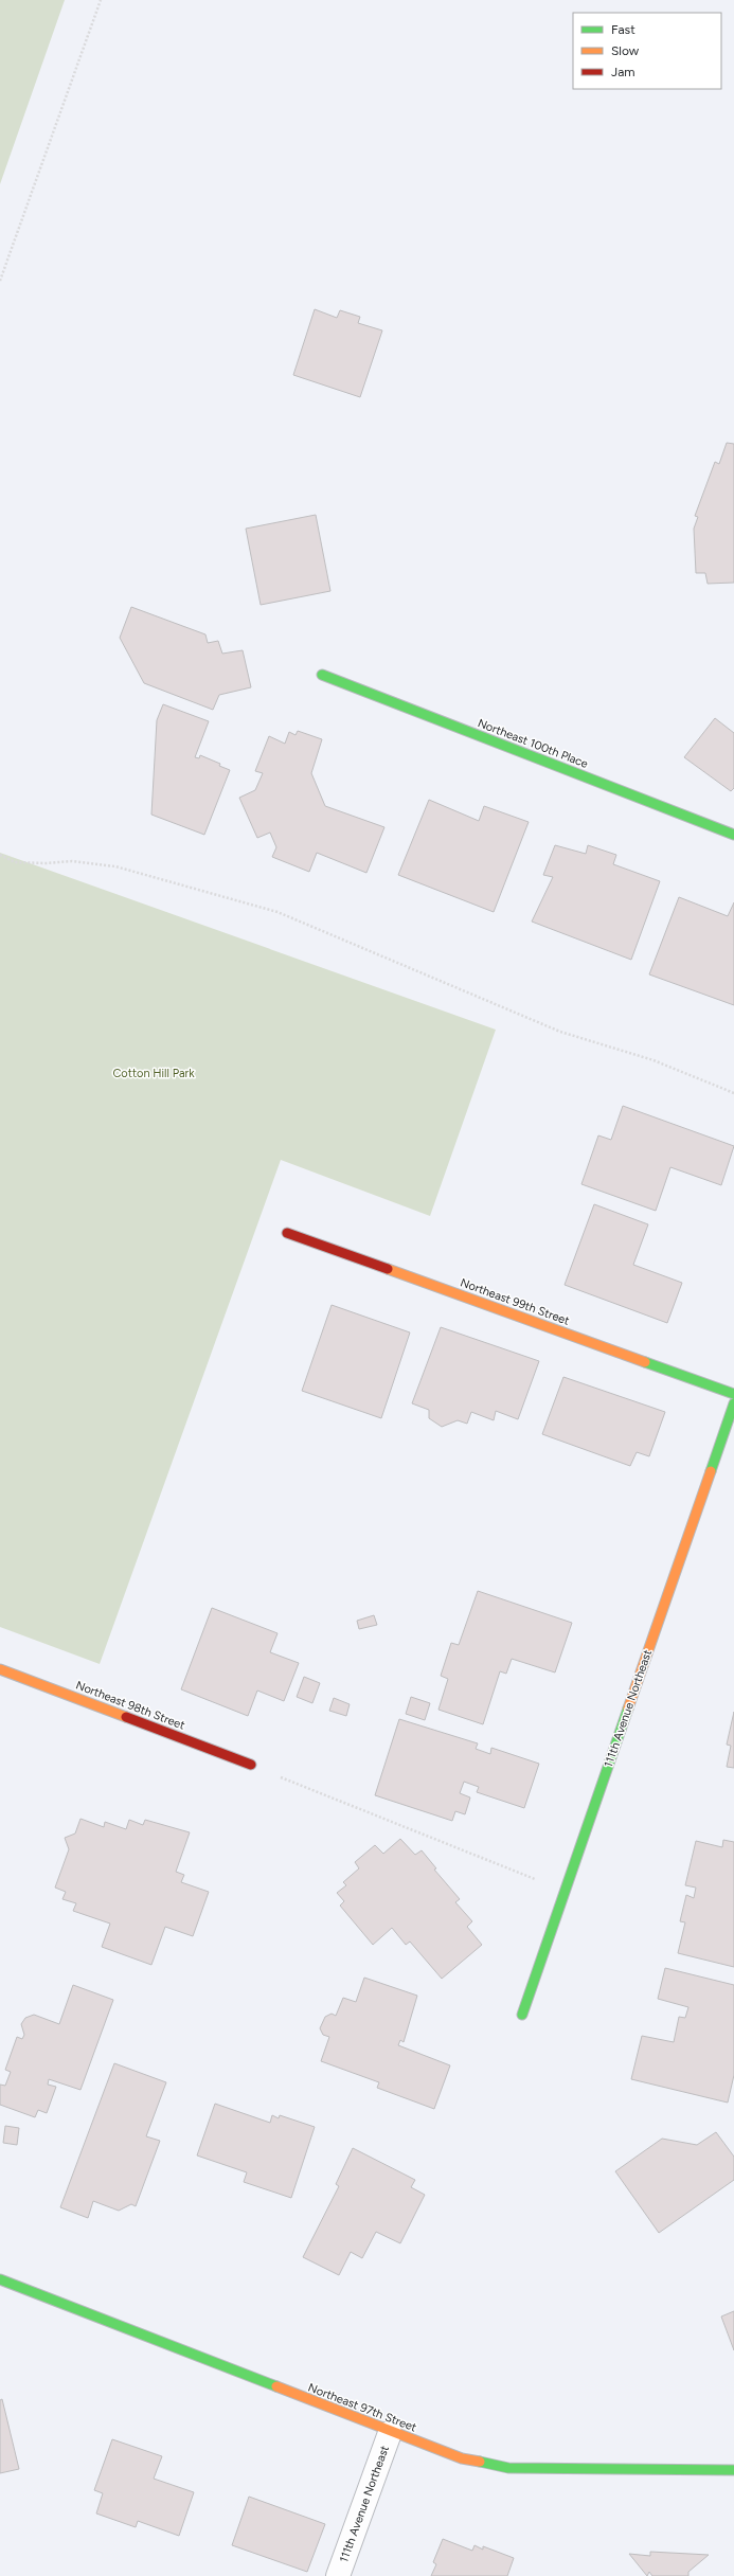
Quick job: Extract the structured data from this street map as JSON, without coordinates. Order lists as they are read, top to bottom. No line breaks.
{"streets":{"street":["Northeast 100th Place","Northeast 99th Street","Northeast 98th Street","111th Avenue Northeast","Northeast 97th Street"]},"crossings":[["111th Avenue Northeast","Northeast 97th Street"]],"parks":["Cotton Hill Park"],"legend":["Fast","Slow","Jam"]}
